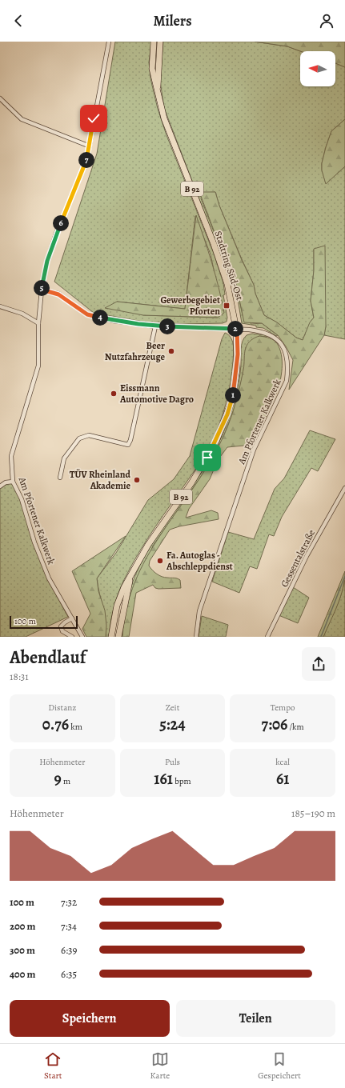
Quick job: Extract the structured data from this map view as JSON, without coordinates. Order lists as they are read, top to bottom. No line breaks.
{"streets":{"main road":["B 92","Stadtring Süd-Ost"],"street":["Am Pfortener Kalkwerk","Gessentalstraße"]},"crossings":[["Stadtring Süd-Ost","Am Pfortener Kalkwerk"]],"places":{"transit":["Gewerbegebiet Pforten"],"other":["Beer Nutzfahrzeuge","Eissmann Automotive Dagro","TÜV Rheinland Akademie","Fa. Autoglas - Abschleppdienst"]},"scale_bar":"100 m","north":"left","page":{"header":"Milers","pins":["7","6","5","4","3","2","1"],"scale":"100 m","heading":["Abendlauf","18:31"],"stats":[["Distanz","0.76 km"],["Zeit","5:24"],["Tempo","7:06 /km"],["Höhenmeter","9 m"],["Puls","161 bpm"],["kcal","61"]],"chart":["Höhenmeter","185–190 m"],"list":[{"name":"100 m","note":"7:32"},{"name":"200 m","note":"7:34"},{"name":"300 m","note":"6:39"},{"name":"400 m","note":"6:35"}],"buttons":["Speichern","Teilen"],"tabs":["Start","Karte","Gespeichert"]}}
